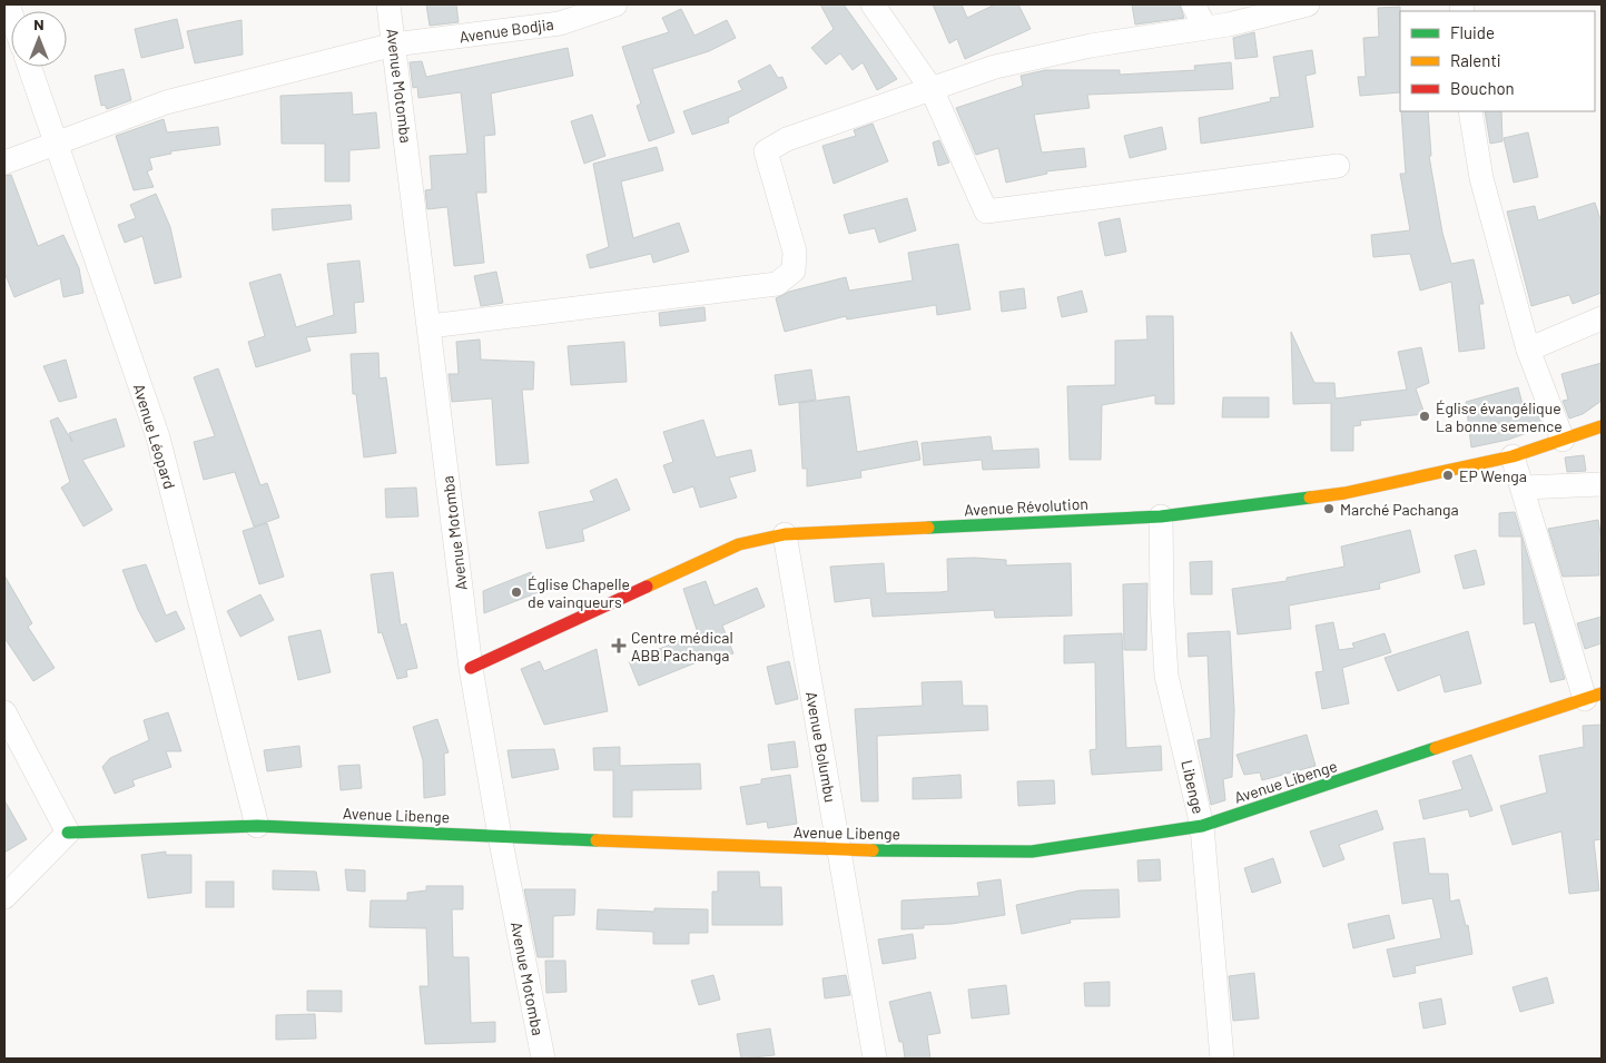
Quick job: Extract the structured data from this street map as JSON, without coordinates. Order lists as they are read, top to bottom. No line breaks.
{"streets":{"street":["Avenue Bodjia","Avenue Motomba","Avenue Léopard","Avenue Révolution","Avenue Bolumbu","Avenue Libenge","Libenge"]},"crossings":[["Avenue Bodjia","Avenue Motomba"],["Avenue Bodjia","Avenue Léopard"],["Avenue Motomba","Avenue Révolution"],["Avenue Motomba","Avenue Libenge"],["Avenue Léopard","Avenue Libenge"],["Avenue Révolution","Avenue Bolumbu"],["Avenue Révolution","Libenge"],["Avenue Bolumbu","Avenue Libenge"],["Avenue Libenge","Libenge"]],"places":{"other":["Église évangélique La bonne semence","EP Wenga","Marché Pachanga","Église Chapelle de vainqueurs"],"health":["Centre médical ABB Pachanga"]},"legend":["Fluide","Ralenti","Bouchon"],"north":"top"}
